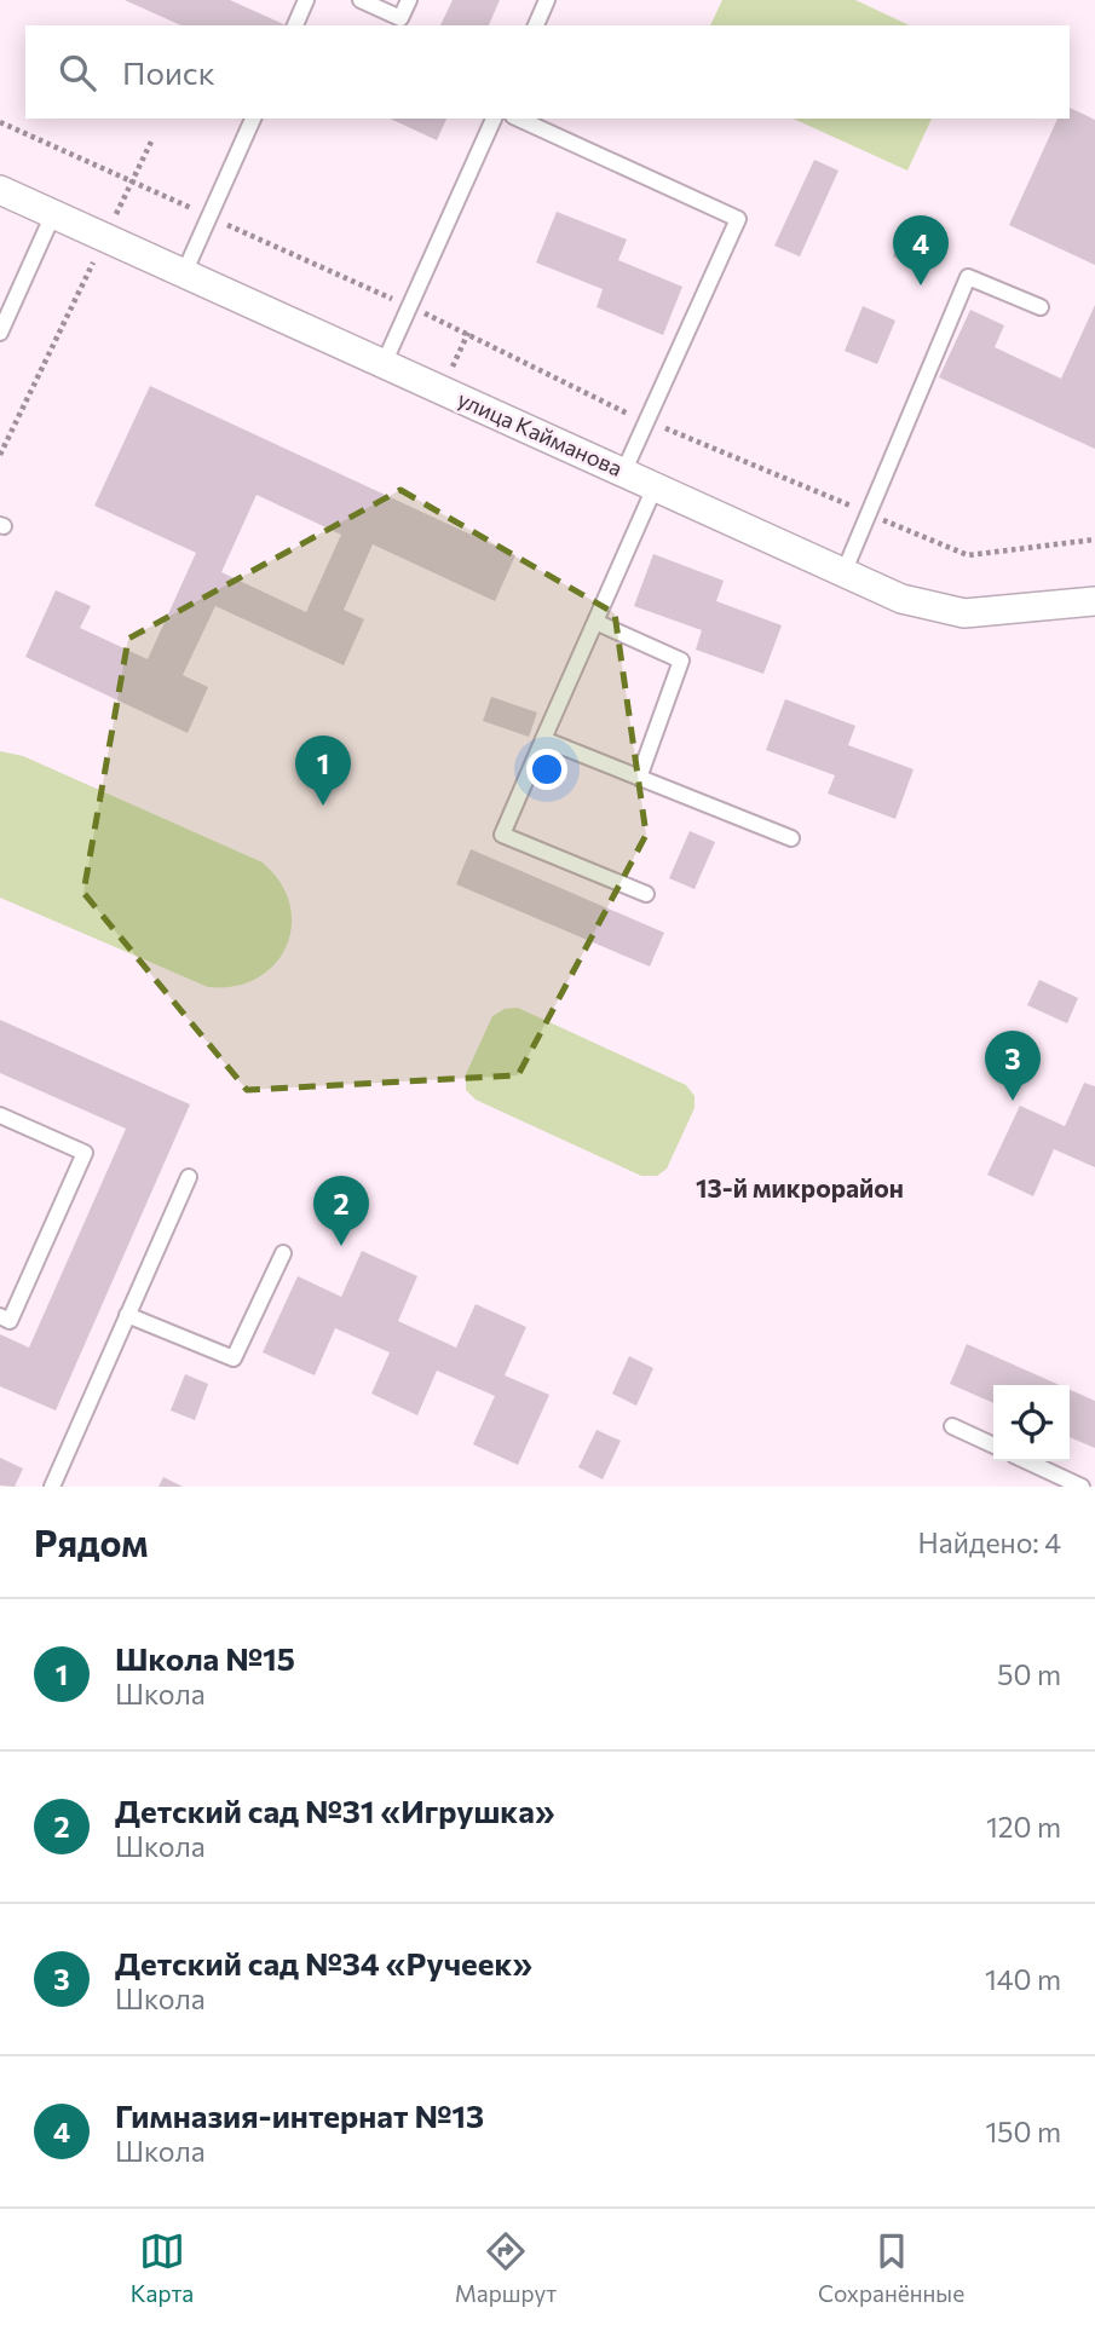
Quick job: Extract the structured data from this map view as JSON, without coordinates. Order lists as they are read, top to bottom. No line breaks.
{"streets":{"street":["улица Кайманова"]},"districts":["13-й микрорайон"],"page":{"search":"Поиск","pins":["4","1","3","2"],"heading":["Рядом","Найдено: 4"],"list":[{"mark":"1","name":"Школа №15","note":"Школа","value":"50 m"},{"mark":"2","name":"Детский сад №31 «Игрушка»","note":"Школа","value":"120 m"},{"mark":"3","name":"Детский сад №34 «Ручеек»","note":"Школа","value":"140 m"},{"mark":"4","name":"Гимназия-интернат №13","note":"Школа","value":"150 m"}],"nav":["Карта","Маршрут","Сохранённые"]}}
